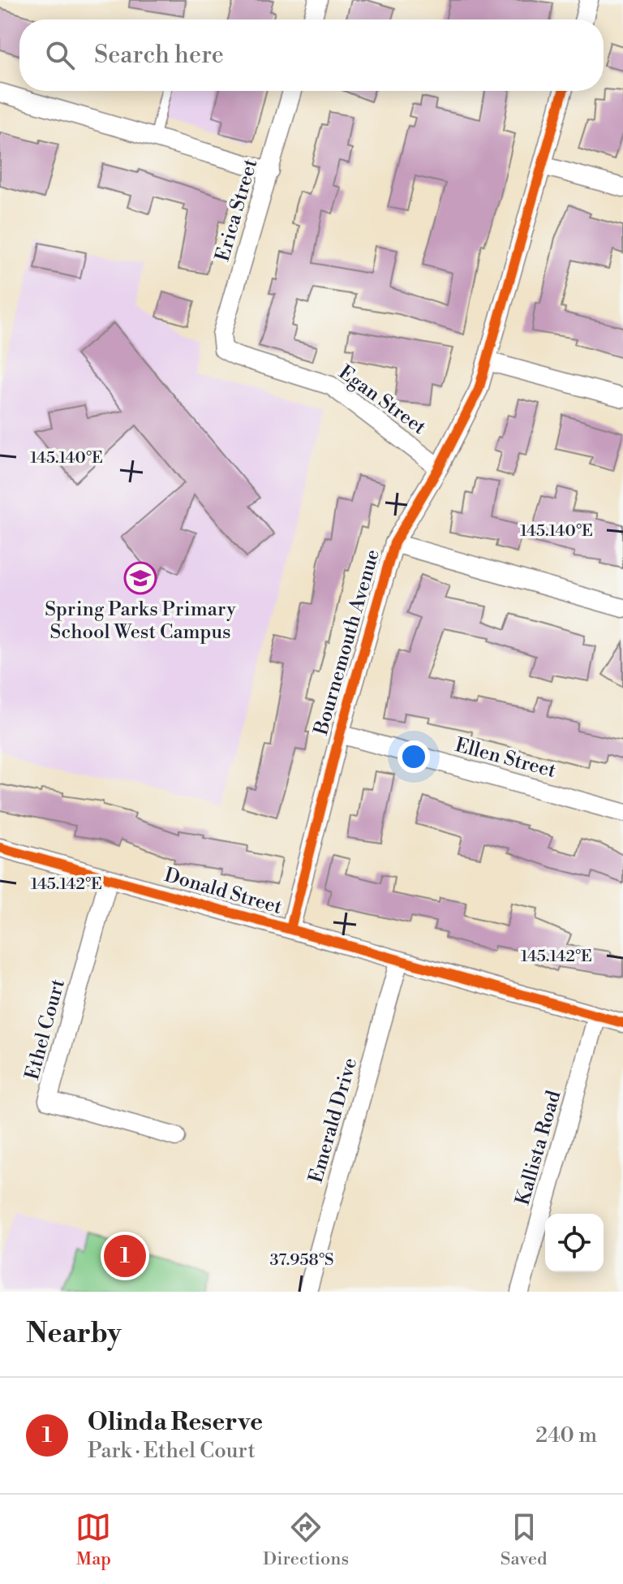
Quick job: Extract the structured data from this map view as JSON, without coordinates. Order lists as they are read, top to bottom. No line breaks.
{"streets":{"street":["Erica Street","Egan Street","Bournemouth Avenue","Ellen Street","Donald Street","Ethel Court","Emerald Drive","Kallista Road"]},"crossings":[["Erica Street","Egan Street"],["Egan Street","Bournemouth Avenue"],["Bournemouth Avenue","Ellen Street"],["Bournemouth Avenue","Donald Street"],["Donald Street","Ethel Court"],["Donald Street","Emerald Drive"],["Donald Street","Kallista Road"]],"places":{"school or university":["Spring Parks Primary School West Campus"]},"page":{"search":"Search here","pins":"1","heading":"Nearby","list":[{"mark":"1","name":"Olinda Reserve","note":"Park · Ethel Court","value":"240 m"}],"nav":["Map","Directions","Saved"]},"coordinates":["145.140°E","145.142°E","37.958°S"]}
